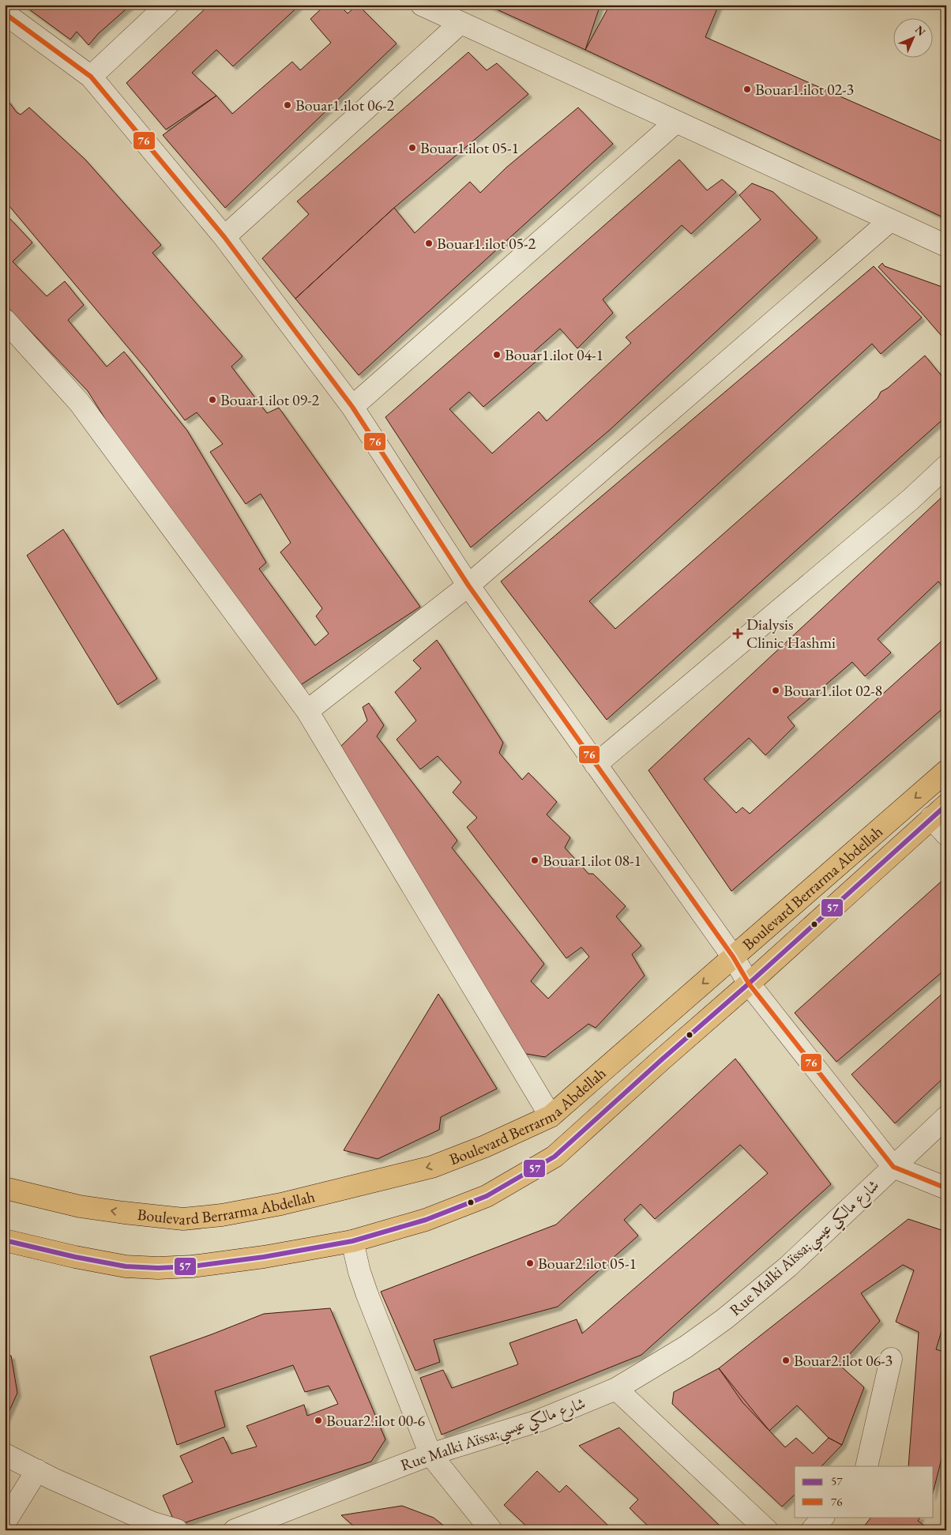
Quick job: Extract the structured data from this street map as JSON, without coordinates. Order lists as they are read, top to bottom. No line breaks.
{"streets":{"main road":["Boulevard Berrarma Abdellah"],"street":["Rue Malki Aïssa;شارع مالكي عيسي"]},"places":{"other":["Bouar1.ilot 02-3","Bouar1.ilot 06-2","Bouar1.ilot 05-1","Bouar1.ilot 05-2","Bouar1.ilot 04-1","Bouar1.ilot 09-2","Bouar1.ilot 02-8","Bouar1.ilot 08-1","Bouar2.ilot 05-1","Bouar2.ilot 06-3","Bouar2.ilot 00-6"],"health":["Dialysis Clinic Hashmi"]},"lines":["transit line 76","transit line 57"],"legend":["57","76"],"north":"top right"}
